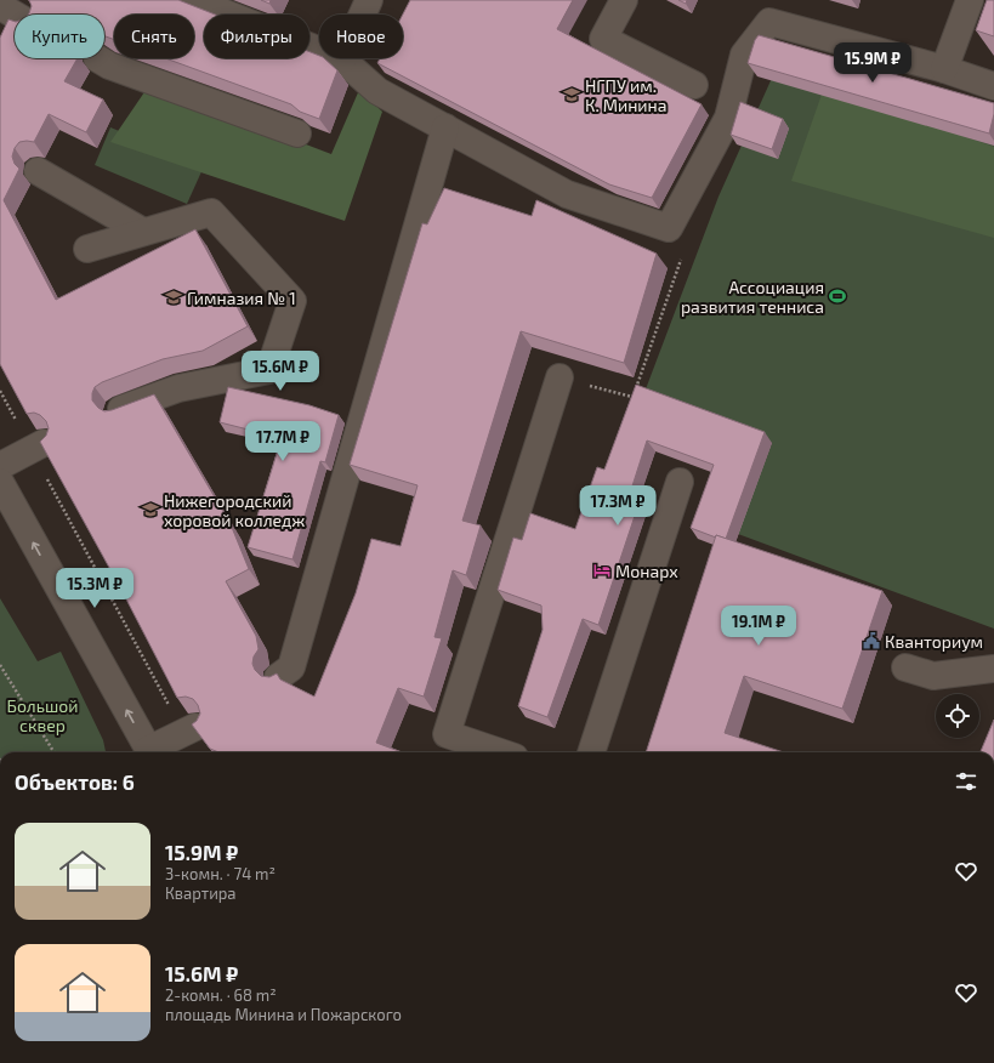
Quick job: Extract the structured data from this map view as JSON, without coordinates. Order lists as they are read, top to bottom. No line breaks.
{"parks":["Большой сквер"],"places":{"school or university":["НГПУ им. К. Минина","Гимназия № 1","Нижегородский хоровой колледж"],"sports":["Ассоциация развития тенниса"],"hotel":["Монарх"],"public building":["Кванториум"]},"page":{"chip":["Купить","Снять","Фильтры","Новое"],"price":["15.9M ₽","15.6M ₽","17.7M ₽","17.3M ₽","15.3M ₽","19.1M ₽"],"heading":"Объектов: 6","list":[{"name":"15.9M ₽","note":"3-комн. · 74 m² · Квартира"},{"name":"15.6M ₽","note":"2-комн. · 68 m² · площадь Минина и Пожарского"}]}}
